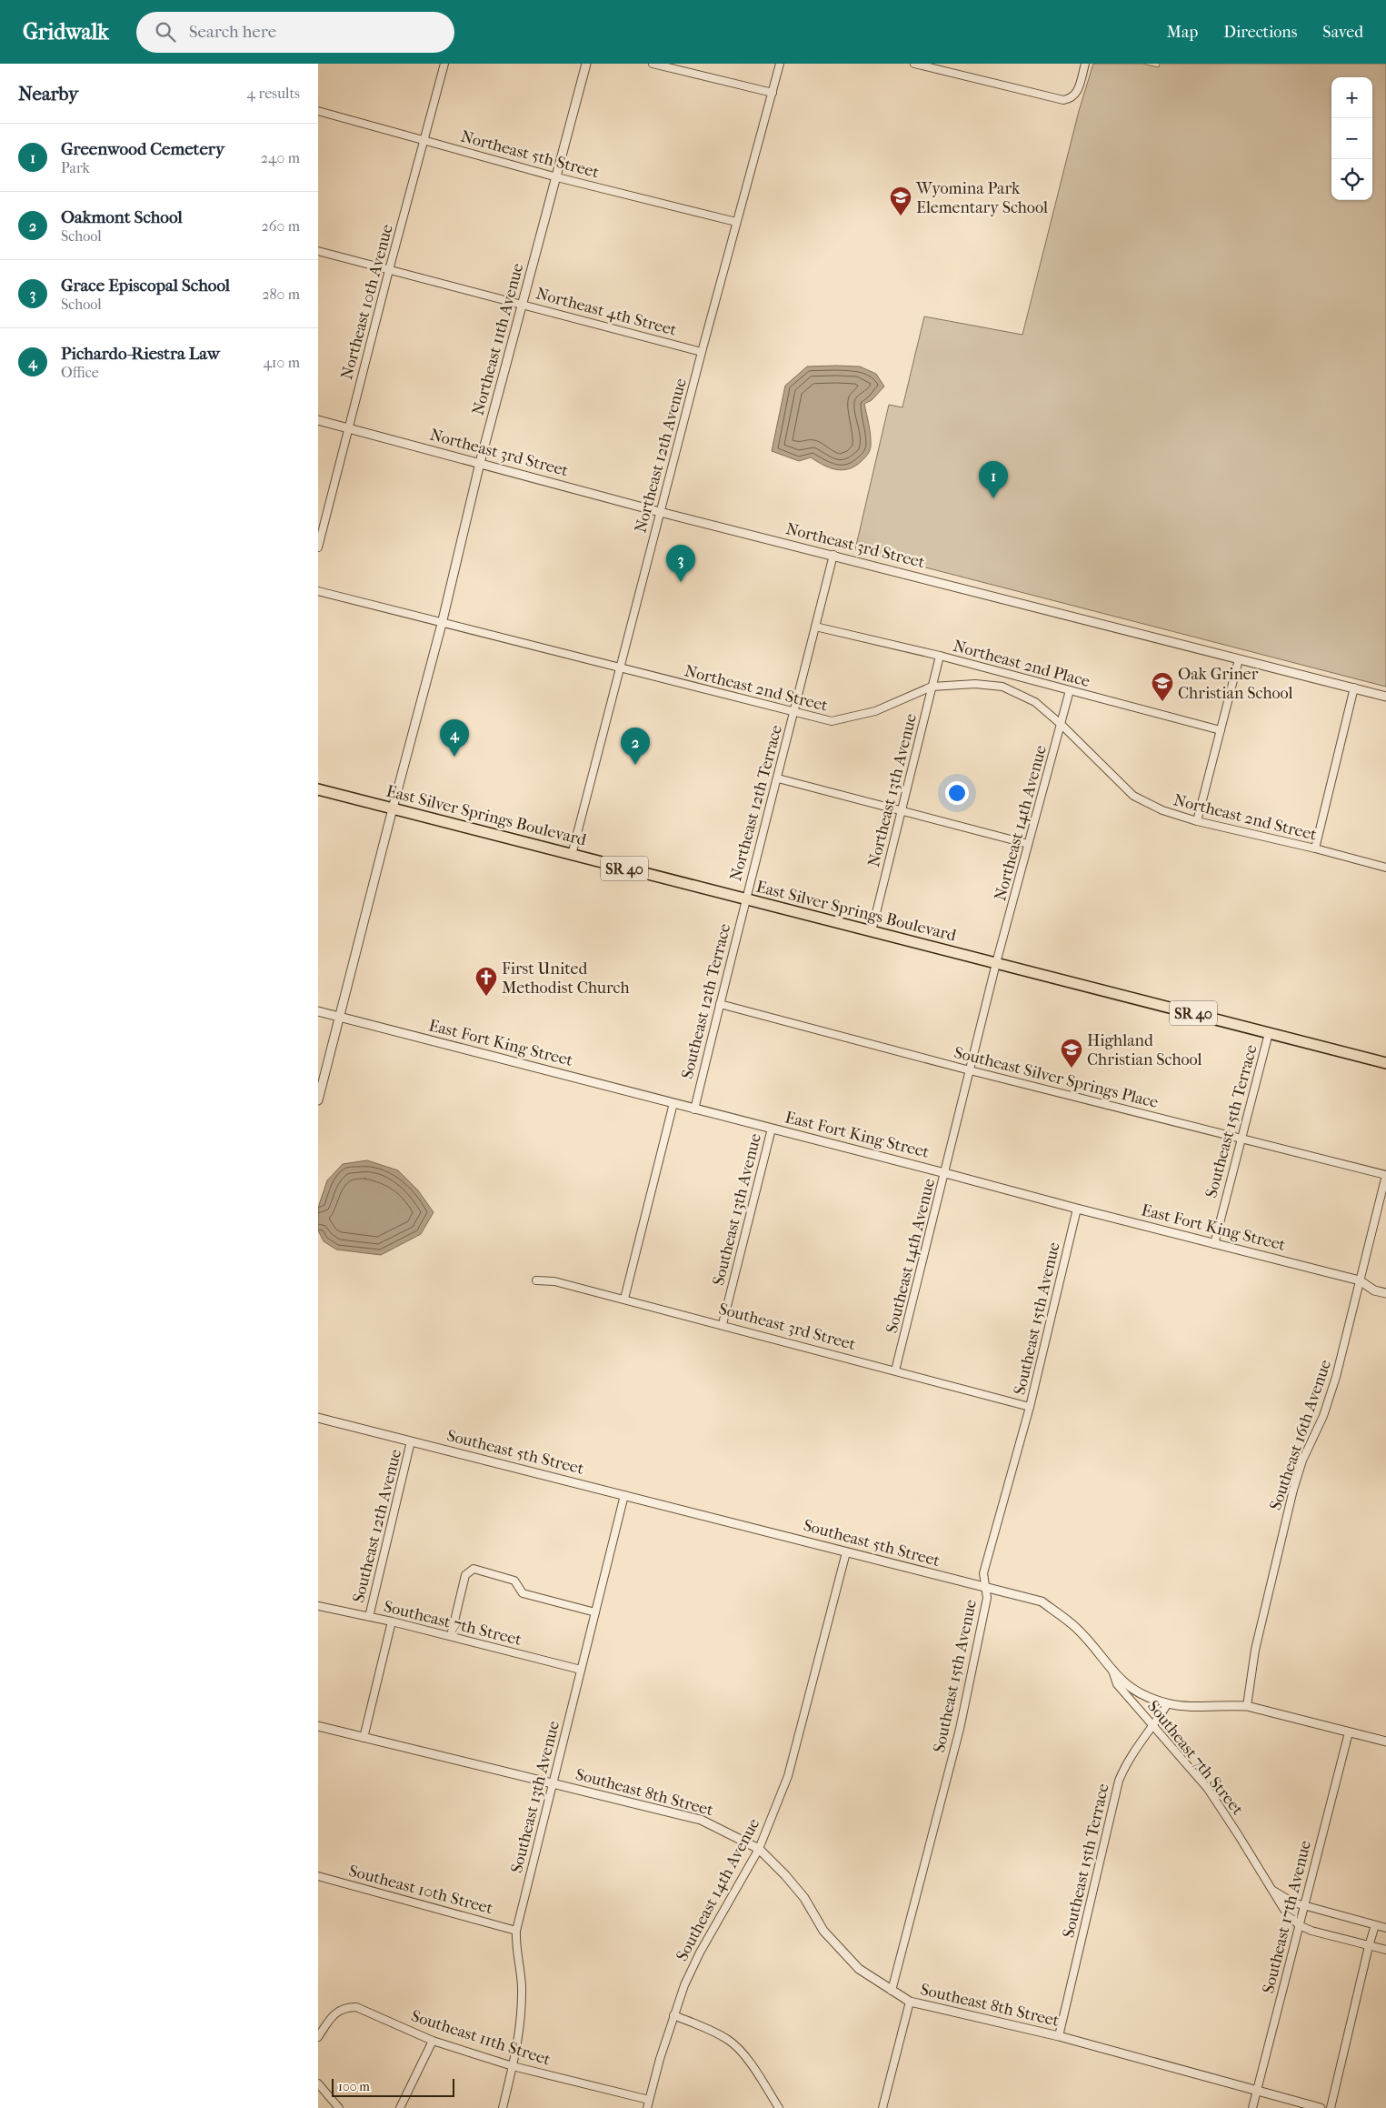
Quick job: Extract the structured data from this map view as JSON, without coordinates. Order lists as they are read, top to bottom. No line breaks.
{"streets":{"main road":["East Silver Springs Boulevard","SR 40"],"street":["Northeast 5th Street","Northeast 10th Avenue","Northeast 4th Street","Northeast 11th Avenue","Northeast 3rd Street","Northeast 12th Avenue","Northeast 2nd Place","Northeast 2nd Street","Northeast 13th Avenue","Northeast 12th Terrace","Northeast 14th Avenue","Southeast 12th Terrace","East Fort King Street","Southeast Silver Springs Place","Southeast 15th Terrace","Southeast 13th Avenue","Southeast 14th Avenue","Southeast 15th Avenue","Southeast 3rd Street","Southeast 16th Avenue","Southeast 5th Street","Southeast 12th Avenue","Southeast 7th Street","Southeast 8th Street","Southeast 10th Street","Southeast 17th Avenue","Southeast 11th Street"]},"crossings":[["Northeast 5th Street","Northeast 10th Avenue"],["Northeast 5th Street","Northeast 11th Avenue"],["Northeast 5th Street","Northeast 12th Avenue"],["Northeast 10th Avenue","Northeast 4th Street"],["Northeast 10th Avenue","Northeast 3rd Street"],["Northeast 4th Street","Northeast 11th Avenue"],["Northeast 4th Street","Northeast 12th Avenue"],["Northeast 11th Avenue","Northeast 3rd Street"],["Northeast 11th Avenue","Northeast 2nd Street"],["Northeast 11th Avenue","East Silver Springs Boulevard"],["Northeast 11th Avenue","East Fort King Street"],["Northeast 3rd Street","Northeast 12th Avenue"],["Northeast 3rd Street","Northeast 12th Terrace"],["Northeast 12th Avenue","Northeast 2nd Street"],["Northeast 12th Avenue","East Silver Springs Boulevard"],["Northeast 2nd Place","Northeast 13th Avenue"],["Northeast 2nd Place","Northeast 12th Terrace"],["Northeast 2nd Place","Northeast 14th Avenue"],["Northeast 2nd Street","Northeast 13th Avenue"],["Northeast 2nd Street","Northeast 12th Terrace"],["Northeast 2nd Street","Northeast 14th Avenue"],["Northeast 13th Avenue","East Silver Springs Boulevard"],["Northeast 12th Terrace","East Silver Springs Boulevard"],["Northeast 12th Terrace","Southeast 12th Terrace"],["East Silver Springs Boulevard","Northeast 14th Avenue"],["East Silver Springs Boulevard","Southeast 12th Terrace"],["East Silver Springs Boulevard","Southeast 15th Terrace"],["East Silver Springs Boulevard","Southeast 14th Avenue"],["Northeast 14th Avenue","Southeast 14th Avenue"],["Southeast 12th Terrace","East Fort King Street"],["Southeast 12th Terrace","Southeast Silver Springs Place"],["East Fort King Street","Southeast 15th Terrace"],["East Fort King Street","Southeast 13th Avenue"],["East Fort King Street","Southeast 14th Avenue"],["East Fort King Street","Southeast 15th Avenue"],["East Fort King Street","Southeast 16th Avenue"],["Southeast Silver Springs Place","Southeast 15th Terrace"],["Southeast Silver Springs Place","Southeast 14th Avenue"],["Southeast Silver Springs Place","Southeast 16th Avenue"],["Southeast 15th Terrace","Southeast 5th Street"],["Southeast 15th Terrace","Southeast 7th Street"],["Southeast 15th Terrace","Southeast 8th Street"],["Southeast 13th Avenue","Southeast 3rd Street"],["Southeast 13th Avenue","Southeast 5th Street"],["Southeast 13th Avenue","Southeast 7th Street"],["Southeast 13th Avenue","Southeast 8th Street"],["Southeast 13th Avenue","Southeast 10th Street"],["Southeast 13th Avenue","Southeast 11th Street"],["Southeast 14th Avenue","Southeast 3rd Street"],["Southeast 14th Avenue","Southeast 5th Street"],["Southeast 14th Avenue","Southeast 8th Street"],["Southeast 14th Avenue","Southeast 11th Street"],["Southeast 15th Avenue","Southeast 3rd Street"],["Southeast 15th Avenue","Southeast 5th Street"],["Southeast 15th Avenue","Southeast 8th Street"],["Southeast 16th Avenue","Southeast 5th Street"],["Southeast 5th Street","Southeast 12th Avenue"],["Southeast 5th Street","Southeast 7th Street"],["Southeast 5th Street","Southeast 17th Avenue"],["Southeast 12th Avenue","Southeast 7th Street"],["Southeast 7th Street","Southeast 17th Avenue"],["Southeast 8th Street","Southeast 17th Avenue"]],"places":{"school or university":["Wyomina Park Elementary School","Oak Griner Christian School","Highland Christian School"],"church":["First United Methodist Church"]},"scale_bar":"100 m","page":{"header":"Gridwalk","search":"Search here","nav":["Map","Directions","Saved"],"heading":["Nearby","4 results"],"map_buttons":["+","−"],"list":[{"mark":"1","name":"Greenwood Cemetery","note":"Park","value":"240 m"},{"mark":"2","name":"Oakmont School","note":"School","value":"260 m"},{"mark":"3","name":"Grace Episcopal School","note":"School","value":"280 m"},{"mark":"4","name":"Pichardo-Riestra Law","note":"Office","value":"410 m"}],"pins":["1","3","4","2"],"scale":"100 m"}}
